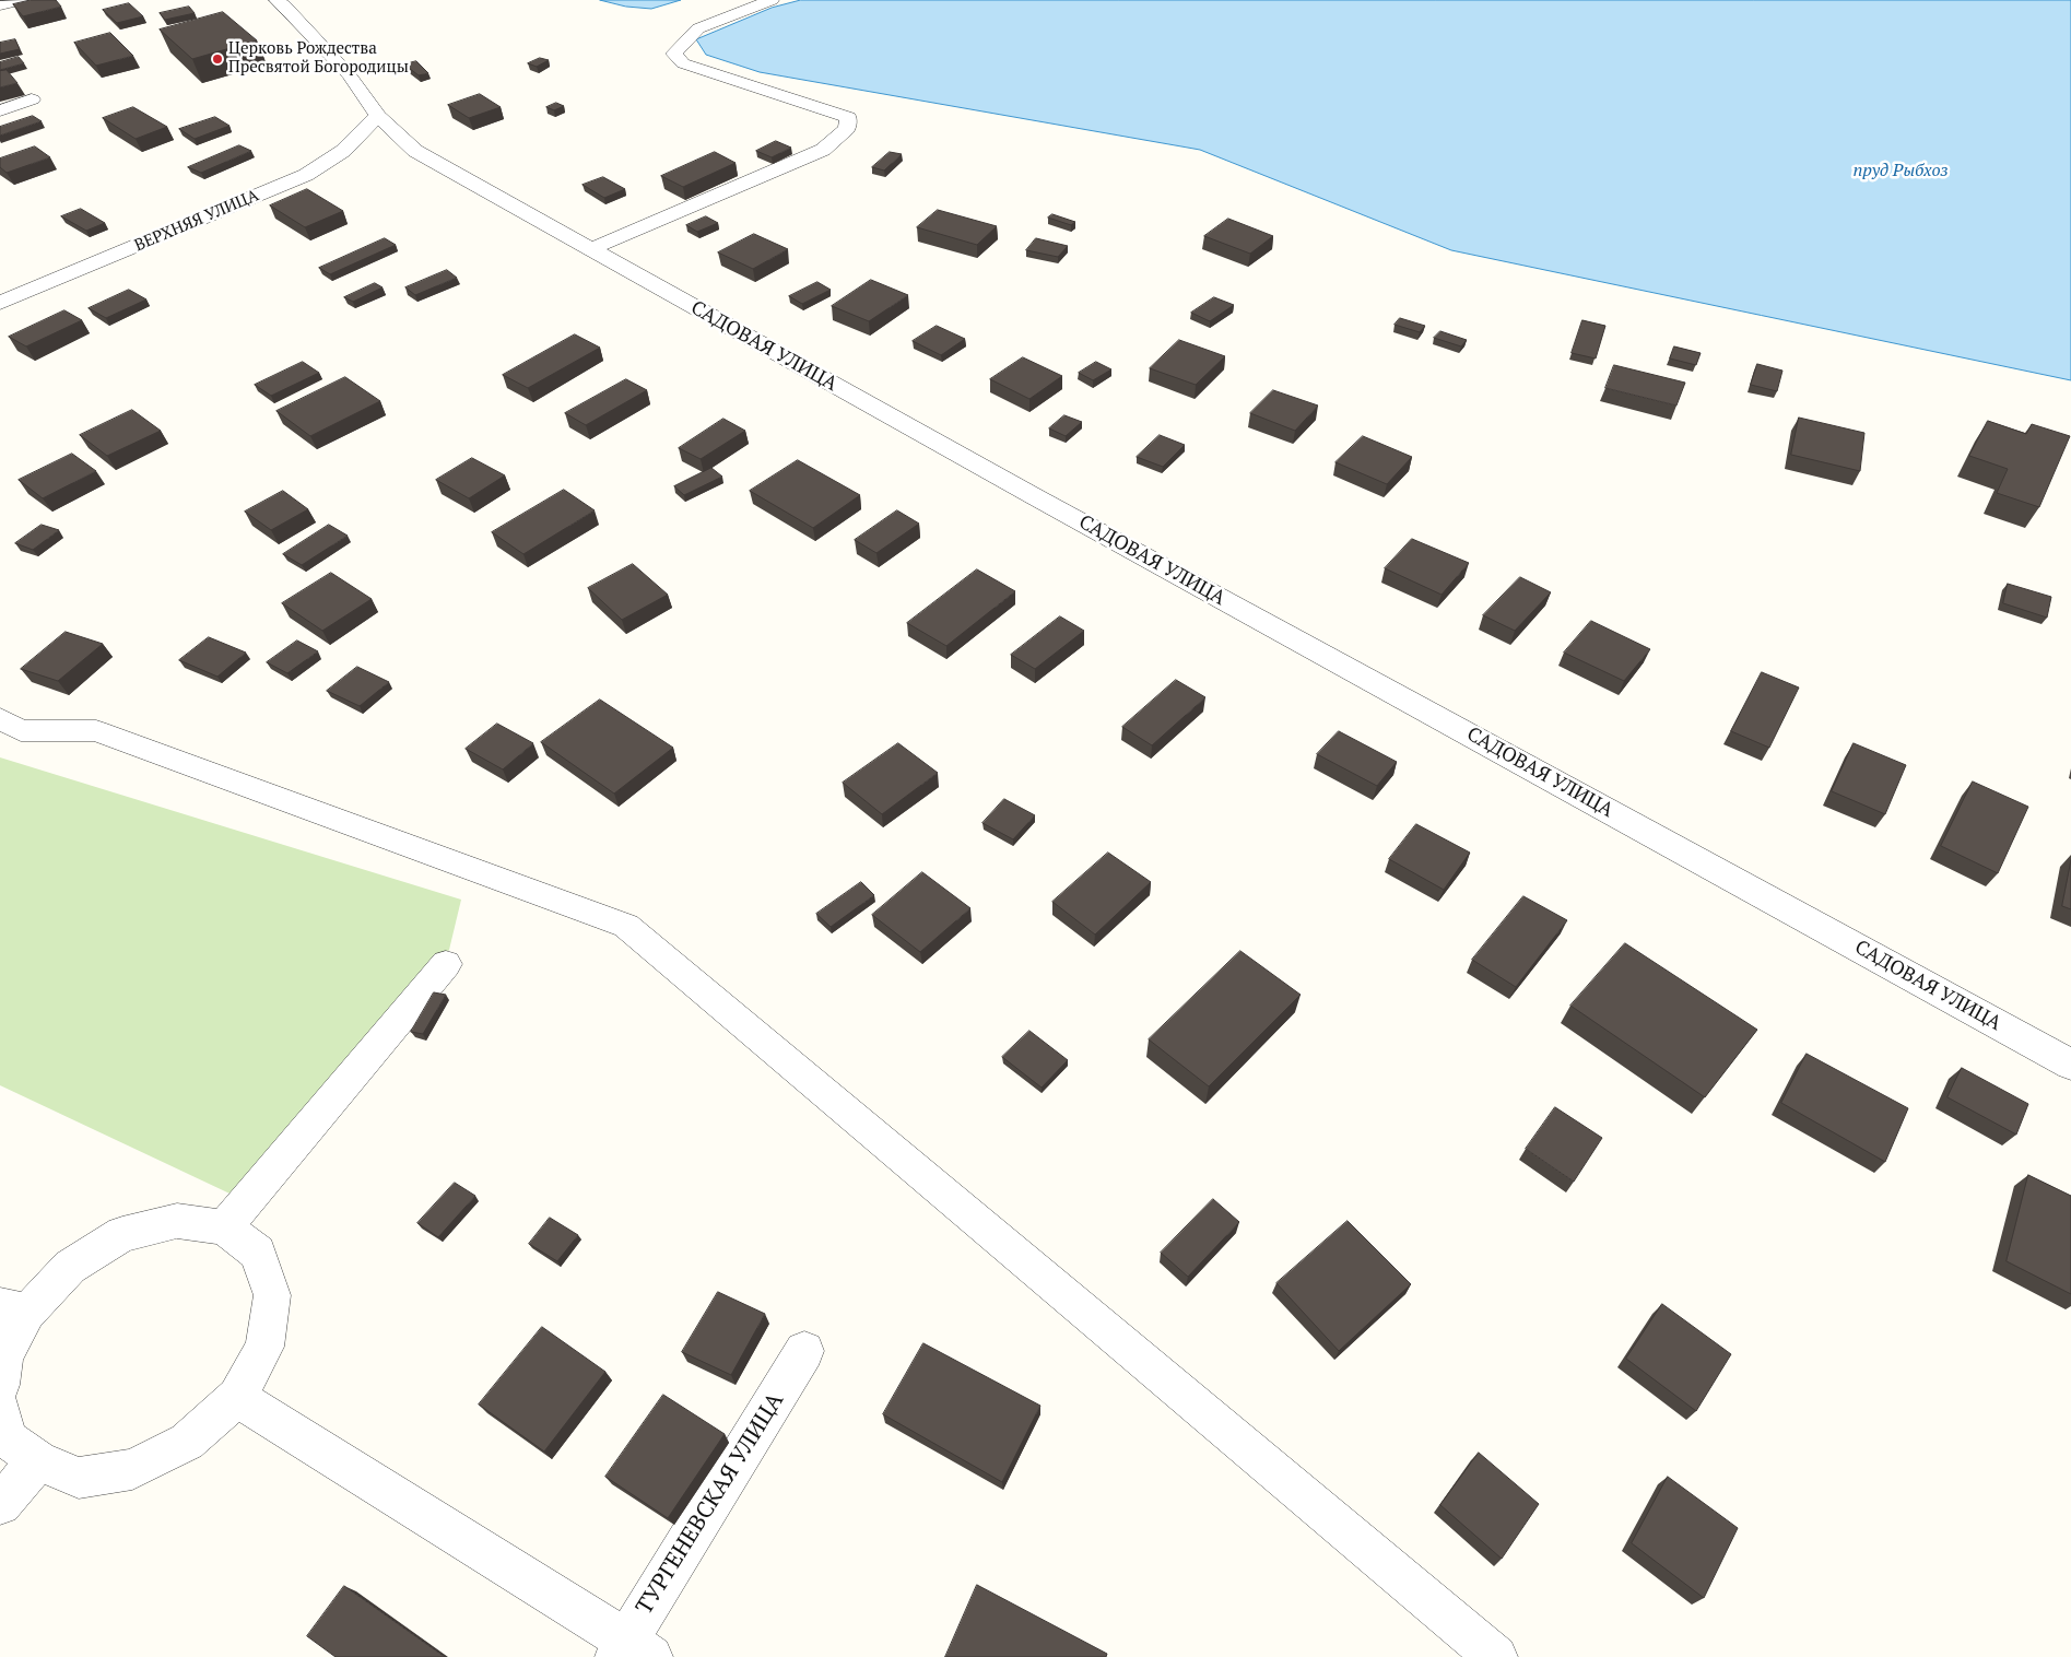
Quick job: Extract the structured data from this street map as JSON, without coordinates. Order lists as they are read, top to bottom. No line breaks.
{"streets":{"street":["ВЕРХНЯЯ УЛИЦА","САДОВАЯ УЛИЦА","ТУРГЕНЕВСКАЯ УЛИЦА"]},"crossings":[["ВЕРХНЯЯ УЛИЦА","САДОВАЯ УЛИЦА"]],"water":["пруд Рыбхоз"],"places":["Церковь Рождества Пресвятой Богородицы"]}
